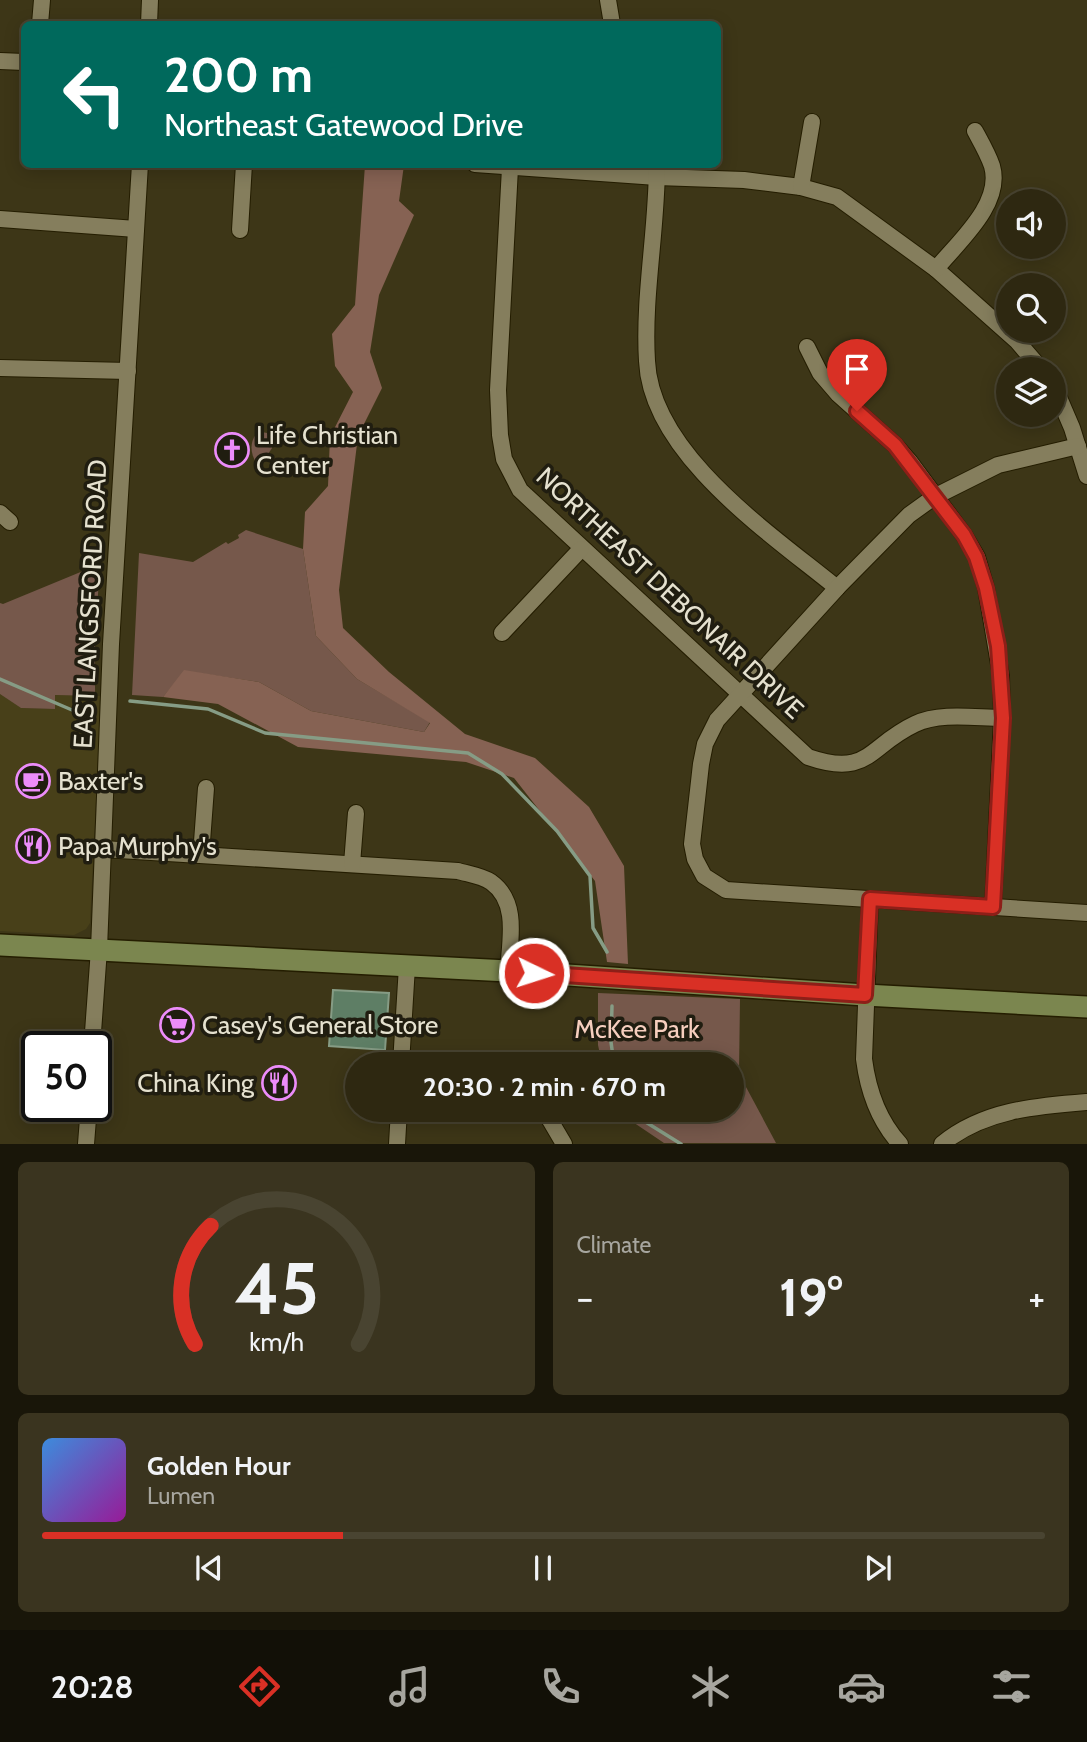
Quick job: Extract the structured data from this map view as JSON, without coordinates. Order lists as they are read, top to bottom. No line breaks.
{"streets":{"street":["NORTHEAST DEBONAIR DRIVE","EAST LANGSFORD ROAD"]},"parks":["McKee Park"],"places":{"church":["Life Christian Center"],"cafe":["Baxter's"],"restaurant":["Papa Murphy's","China King"],"supermarket":["Casey's General Store"]},"page":{"turn":["200 m","Northeast Gatewood Drive"],"limit":"50","trip":"20:30 · 2 min · 670 m","tile":"Climate","heat":["−","19°","+"],"song":["Golden Hour","Lumen"],"tabs":"20:28","gauge":["45","km/h"]}}
